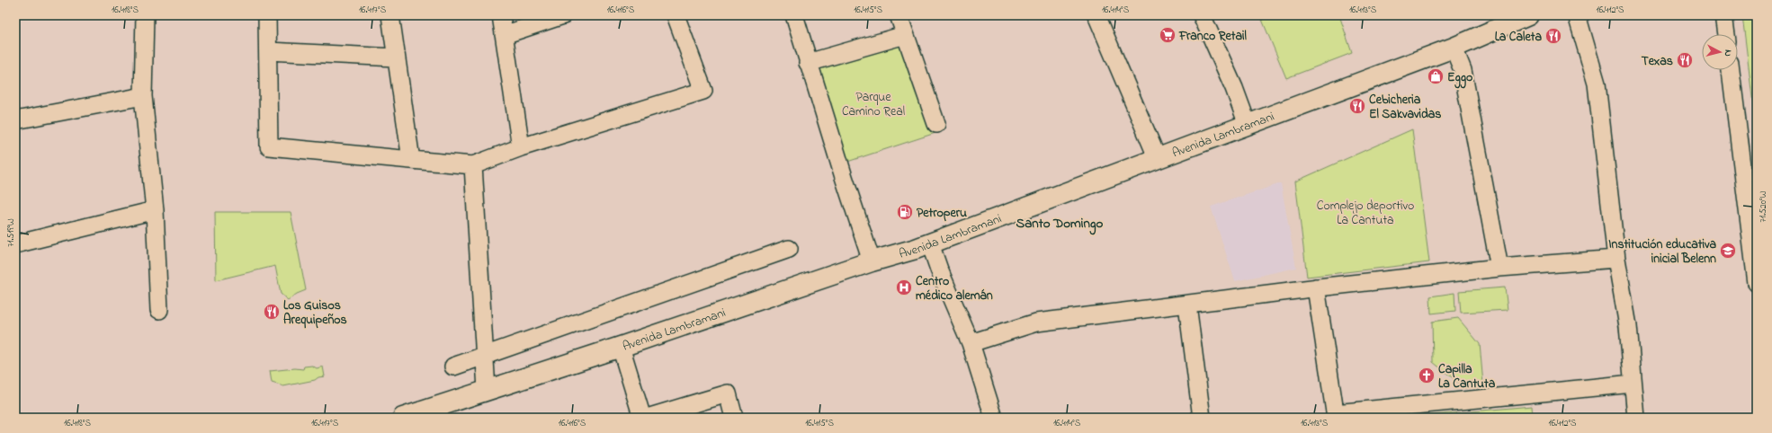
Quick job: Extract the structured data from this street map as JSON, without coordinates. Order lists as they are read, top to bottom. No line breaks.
{"streets":{"main road":["Avenida Lambramani"]},"districts":["Santo Domingo"],"parks":["Parque Camino Real","Complejo deportivo La Cantuta"],"places":{"supermarket":["Franco Retail"],"restaurant":["La Caleta","Texas","Cebicheria El Sakvavidas","Los Guisos Arequipeños"],"shop":["Eggo"],"fuel station":["Petroperu"],"school or university":["Institución educativa inicial Belenn"],"hospital":["Centro médico alemán"],"church":["Capilla La Cantuta"]},"north":"right","coordinates":["16.418°S","16.417°S","16.416°S","16.415°S","16.414°S","16.413°S","16.412°S","71.520°W","71.519°W"]}
